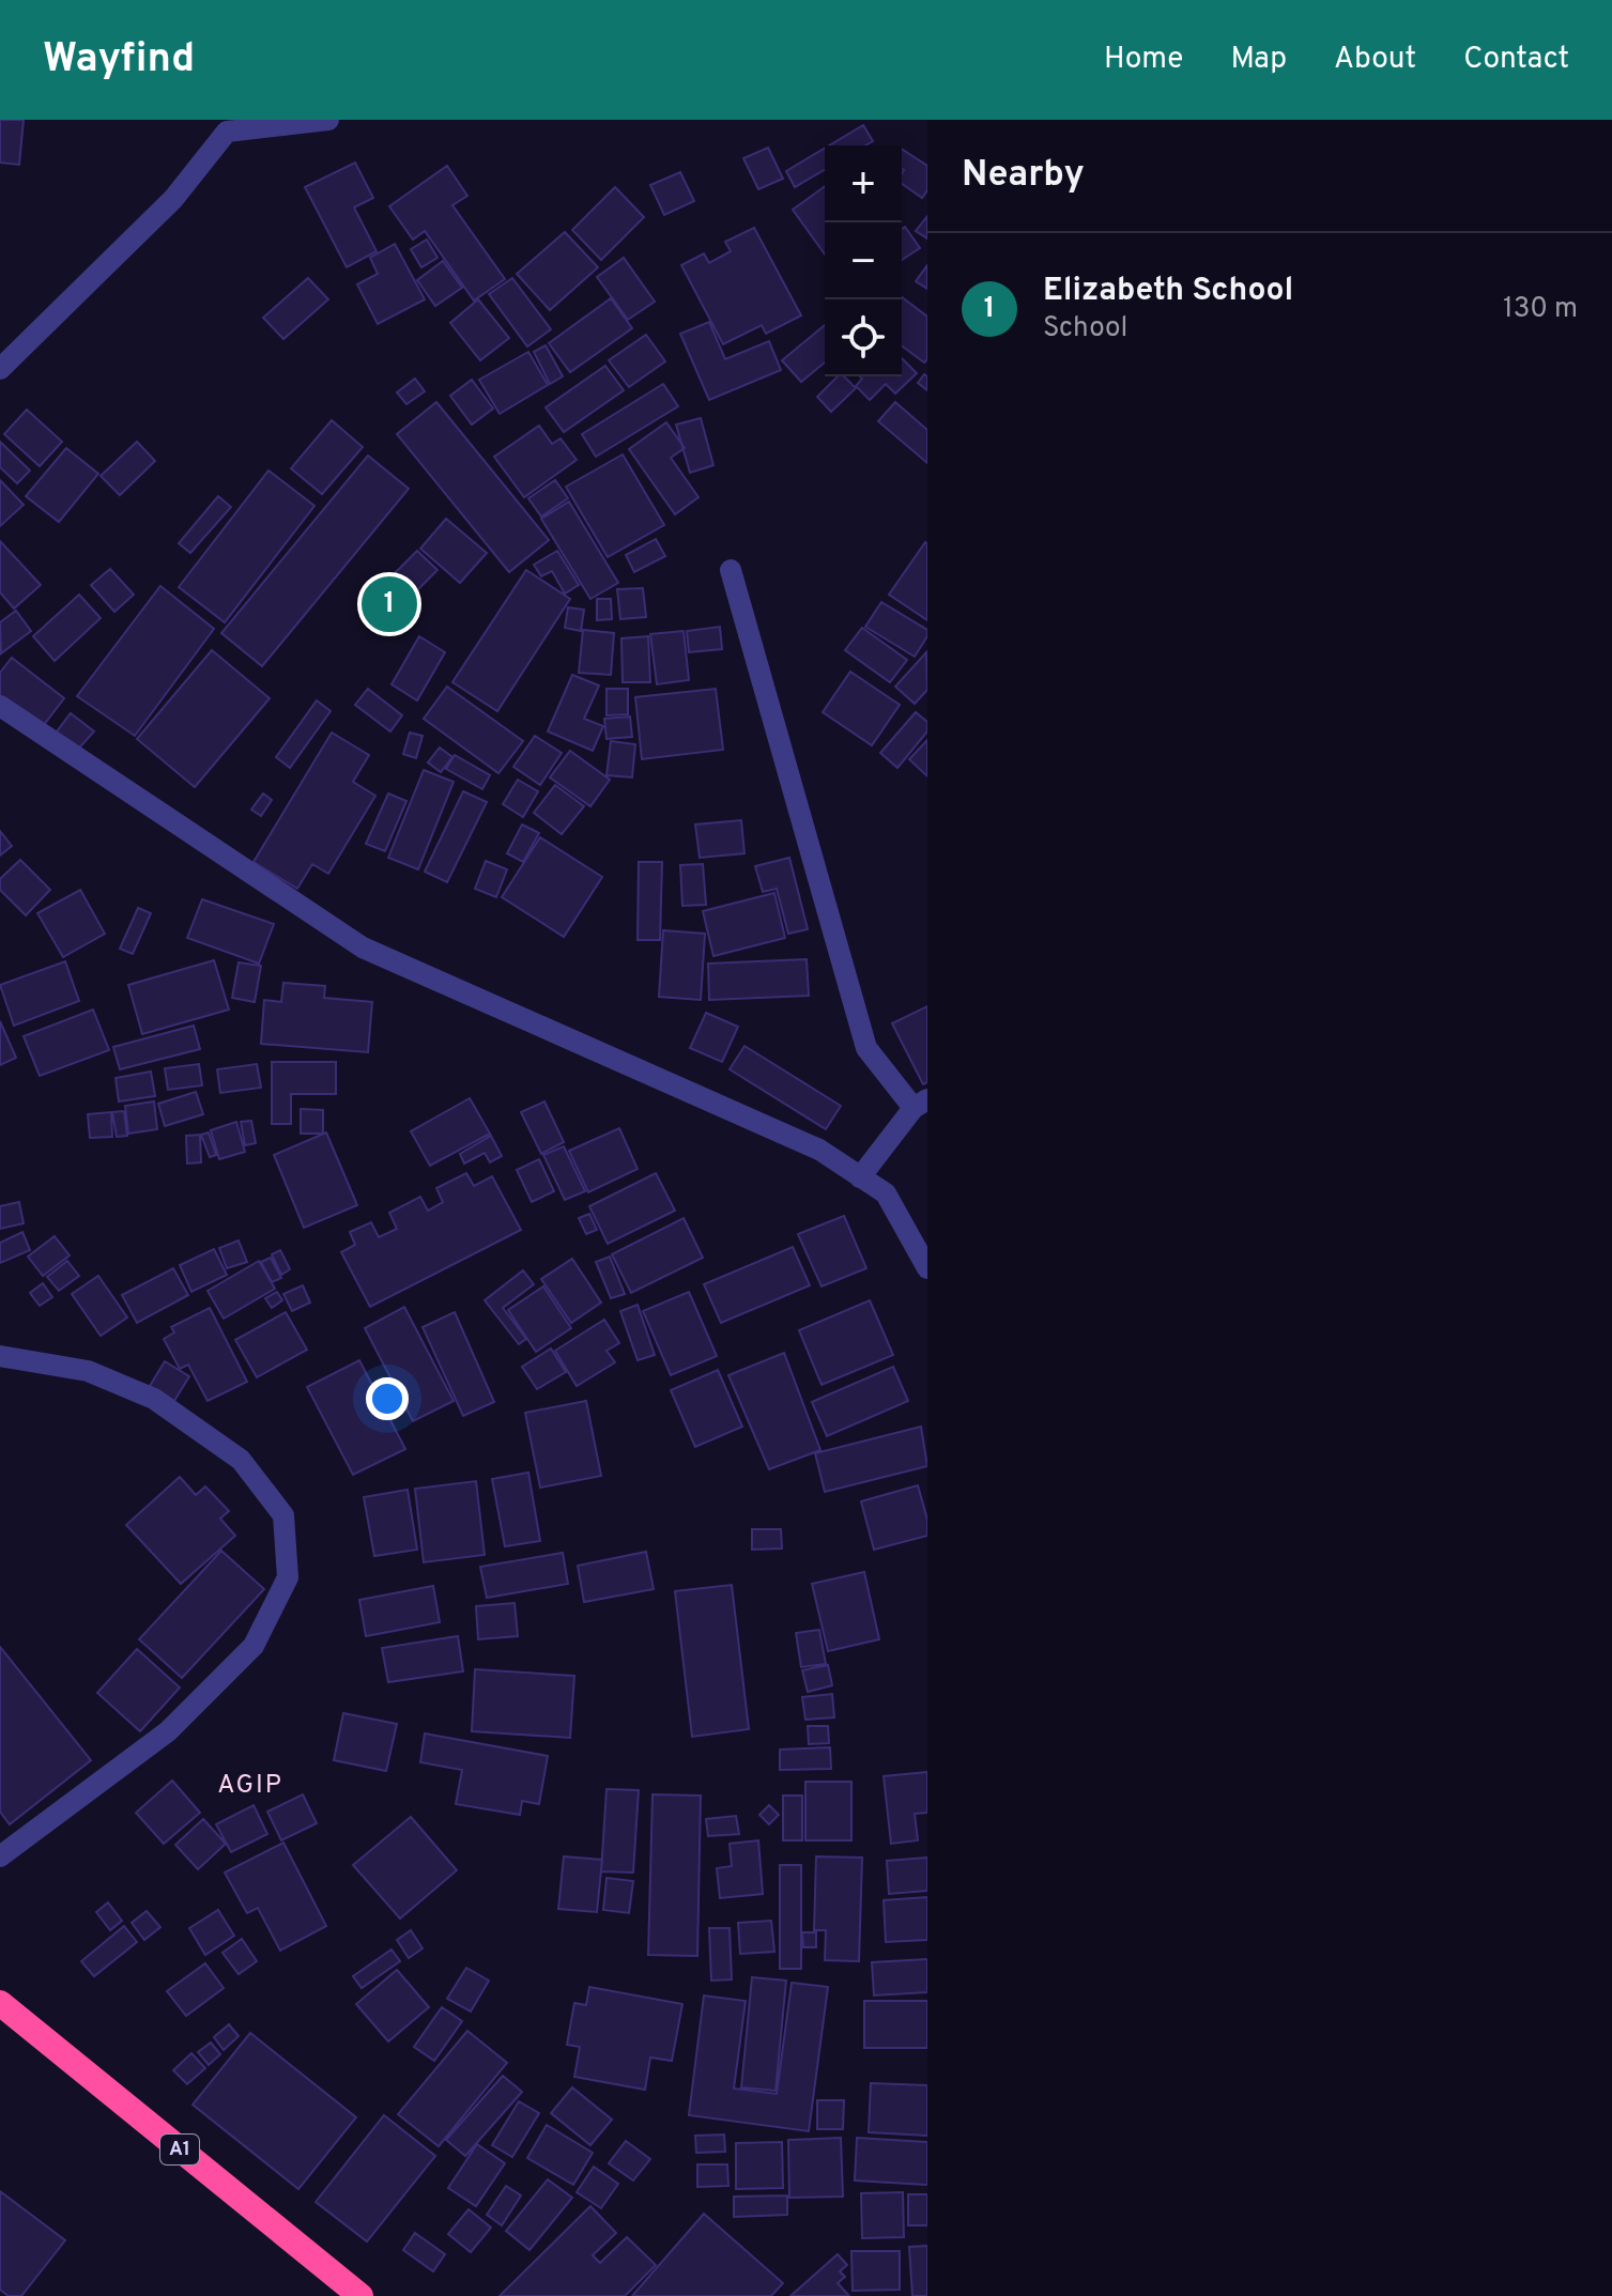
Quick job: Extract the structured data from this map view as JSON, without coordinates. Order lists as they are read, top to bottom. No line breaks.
{"streets":{"highway":["A1"]},"districts":["AGIP"],"page":{"header":"Wayfind","nav":["Home","Map","About","Contact"],"heading":"Nearby","map_buttons":["+","−"],"list":[{"mark":"1","name":"Elizabeth School","note":"School","value":"130 m"}],"pins":"1"}}
